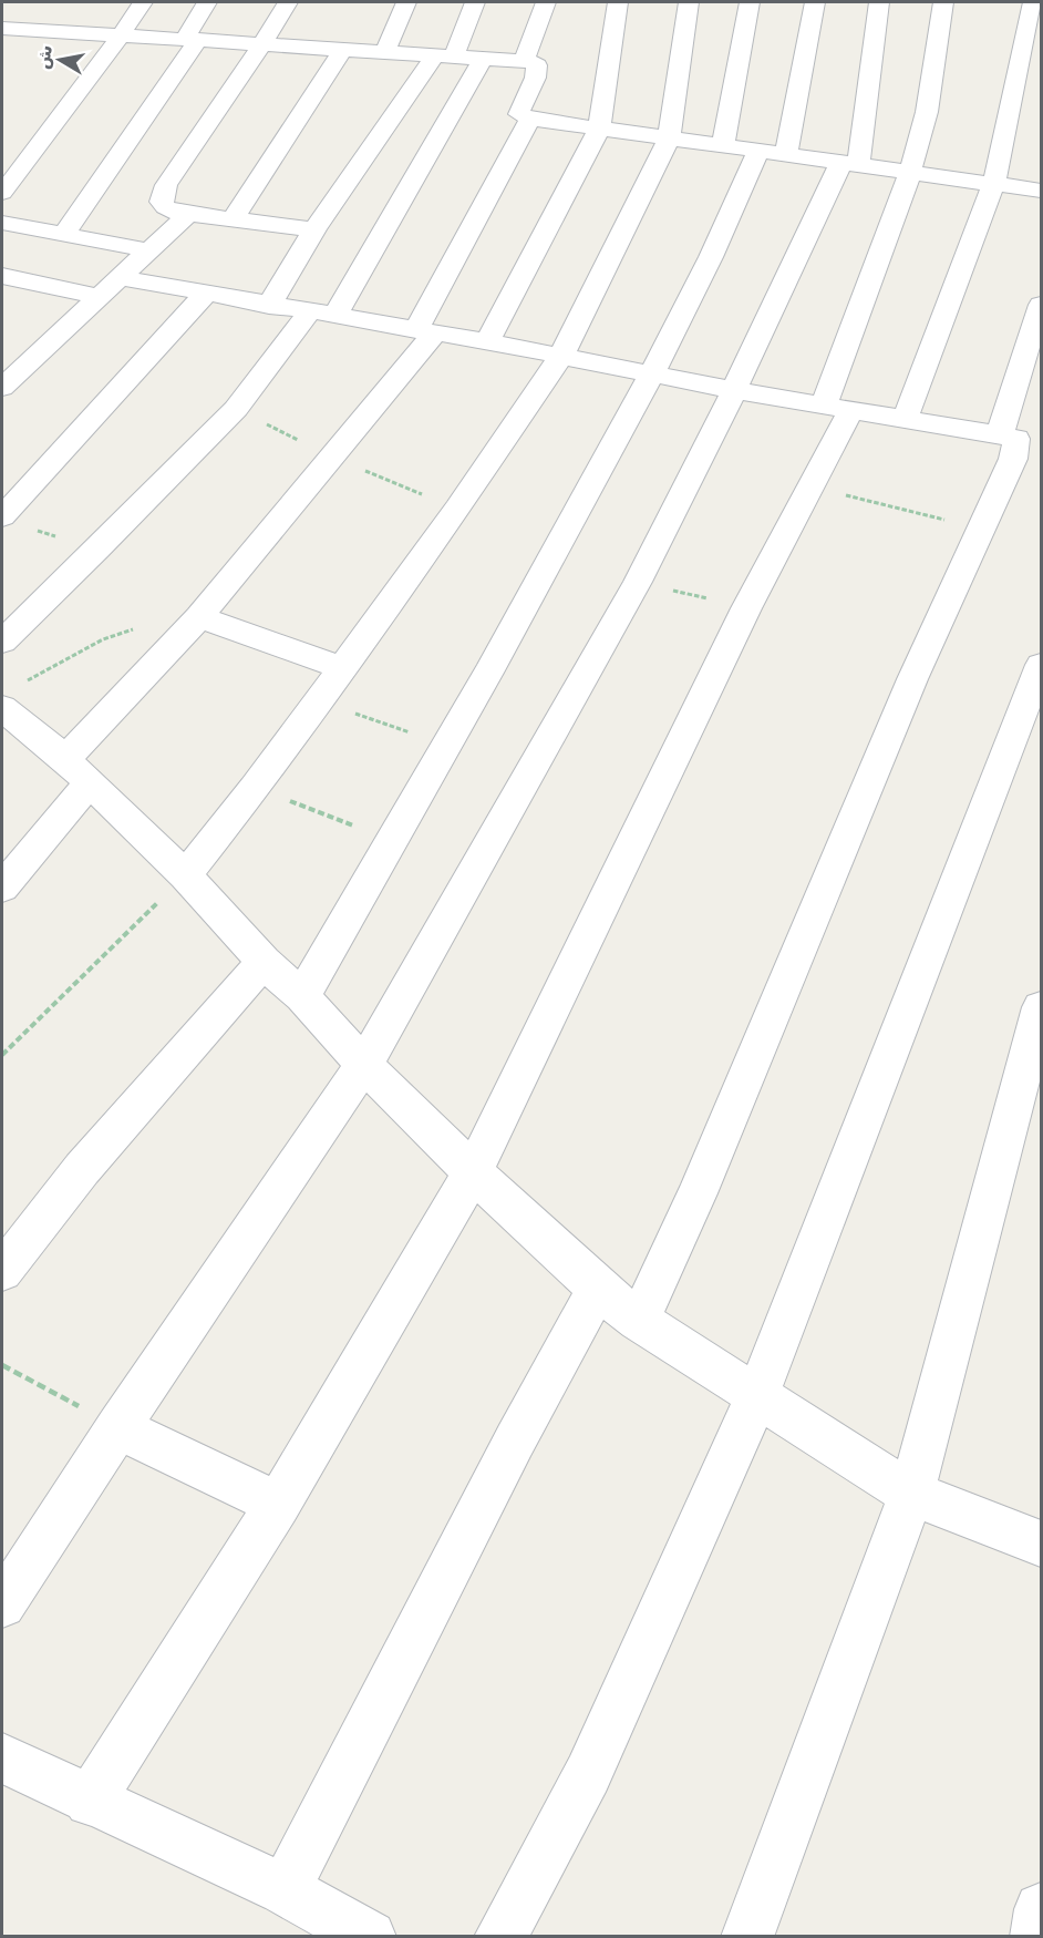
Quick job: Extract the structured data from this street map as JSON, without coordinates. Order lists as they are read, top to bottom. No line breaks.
{"north":"left"}
